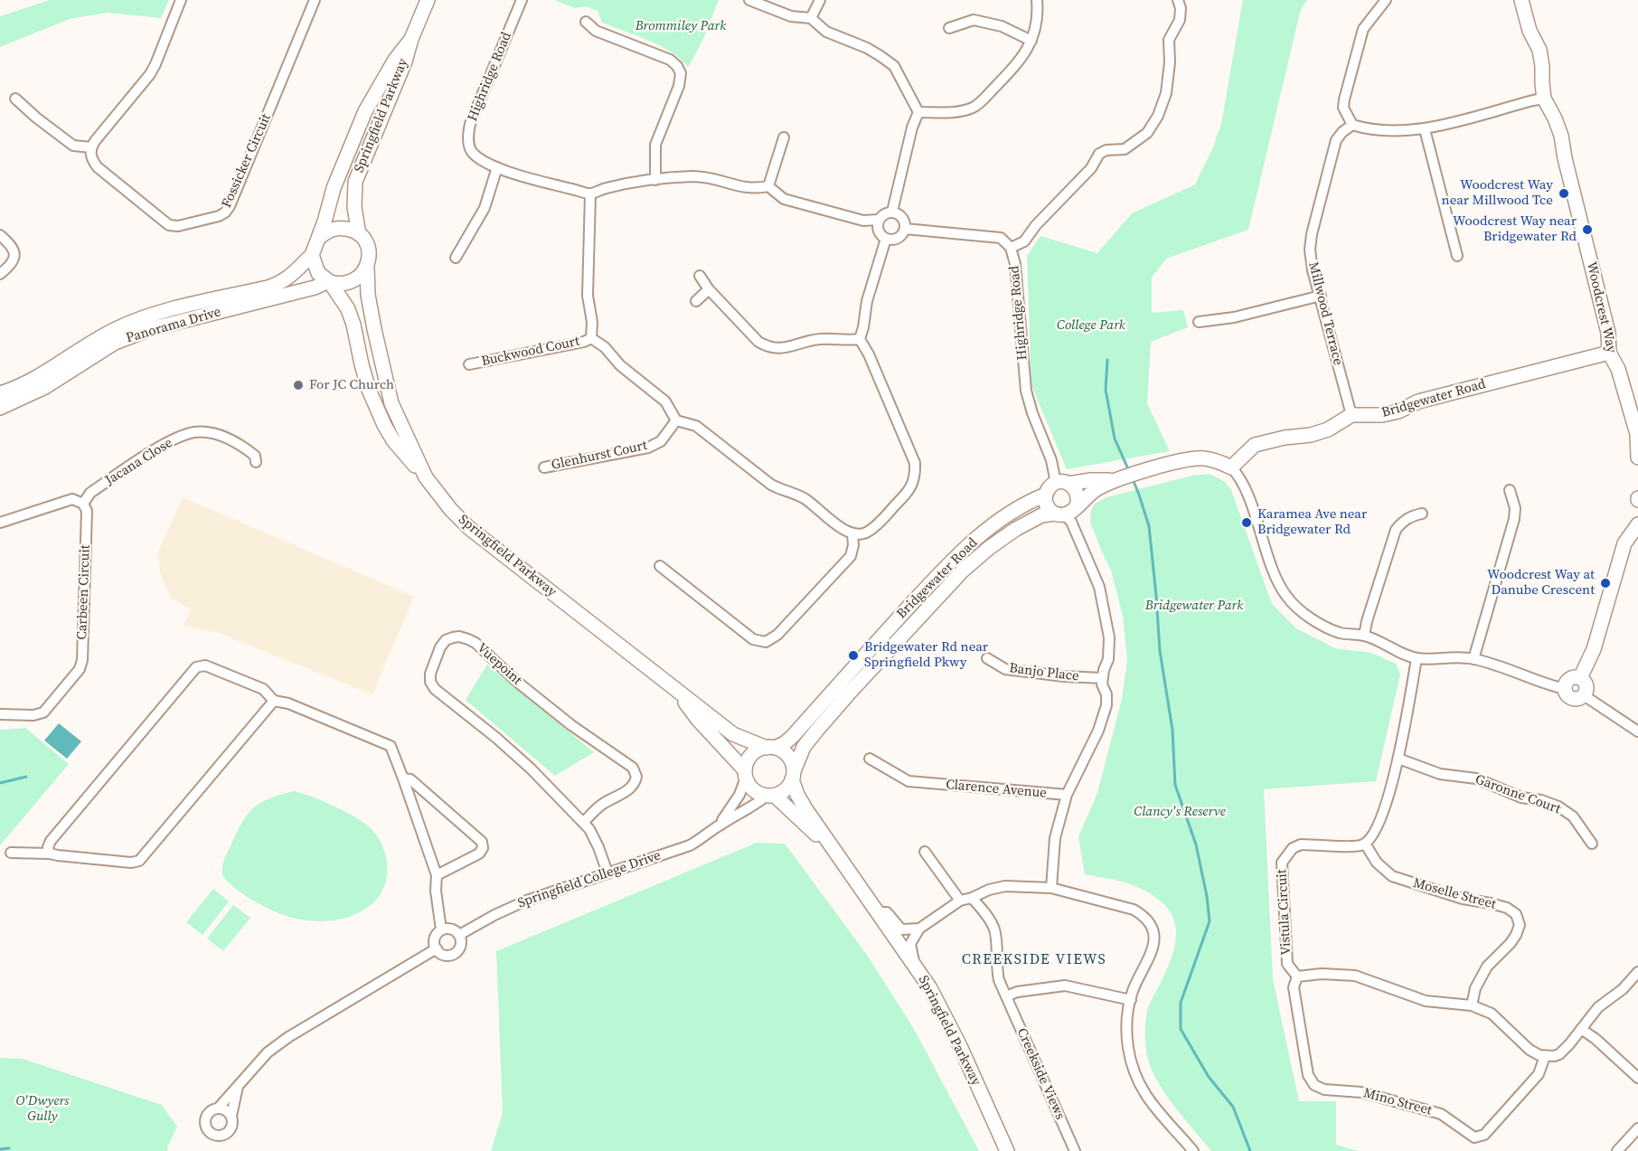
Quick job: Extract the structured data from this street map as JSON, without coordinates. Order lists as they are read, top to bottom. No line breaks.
{"streets":{"street":["Highridge Road","Springfield Parkway","Fossicker Circuit","Woodcrest Way","Millwood Terrace","Panorama Drive","Buckwood Court","Bridgewater Road","Glenhurst Court","Jacana Close","Carbeen Circuit","Vuepoint","Banjo Place","Clarence Avenue","Garonne Court","Springfield College Drive","Moselle Street","Vistula Circuit","Creekside Views","Mino Street"]},"crossings":[["Highridge Road","Bridgewater Road"],["Highridge Road","Clarence Avenue"],["Springfield Parkway","Panorama Drive"],["Springfield Parkway","Bridgewater Road"],["Springfield Parkway","Springfield College Drive"],["Woodcrest Way","Bridgewater Road"],["Millwood Terrace","Bridgewater Road"],["Bridgewater Road","Clarence Avenue"],["Bridgewater Road","Springfield College Drive"],["Jacana Close","Carbeen Circuit"],["Vuepoint","Springfield College Drive"],["Banjo Place","Clarence Avenue"],["Moselle Street","Vistula Circuit"],["Vistula Circuit","Mino Street"]],"districts":["CREEKSIDE VIEWS"],"parks":["Brommiley Park","College Park","Bridgewater Park","Clancy's Reserve","O'Dwyers Gully"],"places":["Woodcrest Way near Millwood Tce","Woodcrest Way near Bridgewater Rd","For JC Church","Karamea Ave near Bridgewater Rd","Woodcrest Way at Danube Crescent","Bridgewater Rd near Springfield Pkwy"]}
